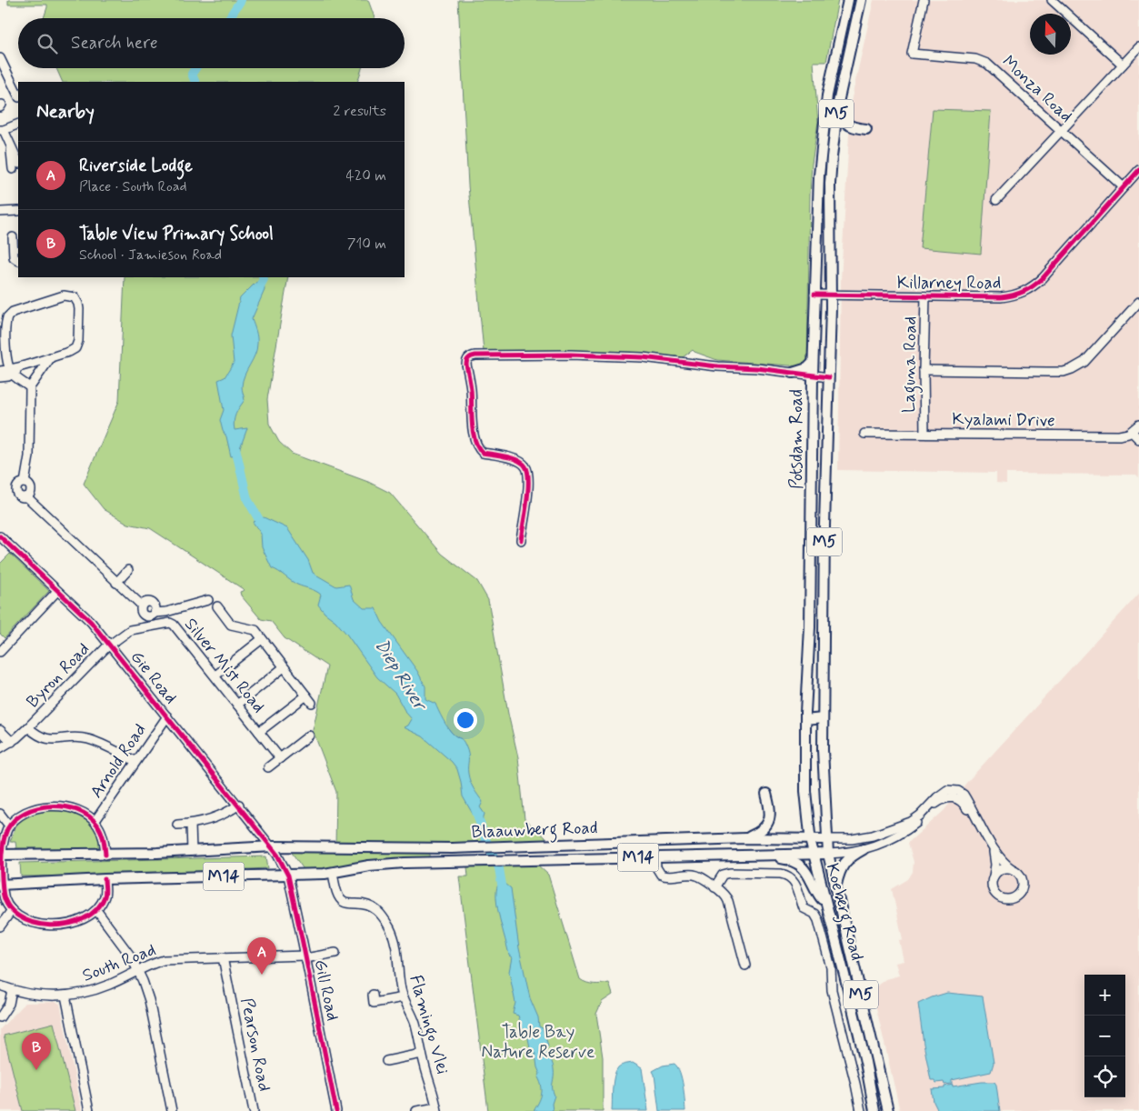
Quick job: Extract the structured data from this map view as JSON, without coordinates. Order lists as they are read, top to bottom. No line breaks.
{"streets":{"main road":["M5","Potsdam Road","Blaauwberg Road","M14","Koeberg Road"],"street":["Monza Road","Killarney Road","Laguna Road","Kyalami Drive","Silver Mist Road","Byron Road","Gie Road","Arnold Road","South Road","Gill Road","Flamingo Vlei","Pearson Road"]},"crossings":[["Monza Road","Killarney Road"],["Killarney Road","Laguna Road"],["Killarney Road","Potsdam Road"],["Laguna Road","Kyalami Drive"],["Potsdam Road","Blaauwberg Road"],["Potsdam Road","Koeberg Road"],["Silver Mist Road","Byron Road"],["Silver Mist Road","Gie Road"],["Byron Road","Gie Road"],["Gie Road","Arnold Road"],["Gie Road","Blaauwberg Road"],["Gie Road","Gill Road"],["Blaauwberg Road","Koeberg Road"],["Blaauwberg Road","Gill Road"],["Blaauwberg Road","Flamingo Vlei"],["South Road","Gill Road"],["South Road","Pearson Road"]],"water":["Diep River"],"parks":["Table Bay Nature Reserve"],"north":"top","page":{"search":"Search here","heading":["Nearby","2 results"],"list":[{"mark":"A","name":"Riverside Lodge","note":"Place · South Road","value":"420 m"},{"mark":"B","name":"Table View Primary School","note":"School · Jamieson Road","value":"710 m"}],"pins":["A","B"],"map_buttons":["+","−"]}}
